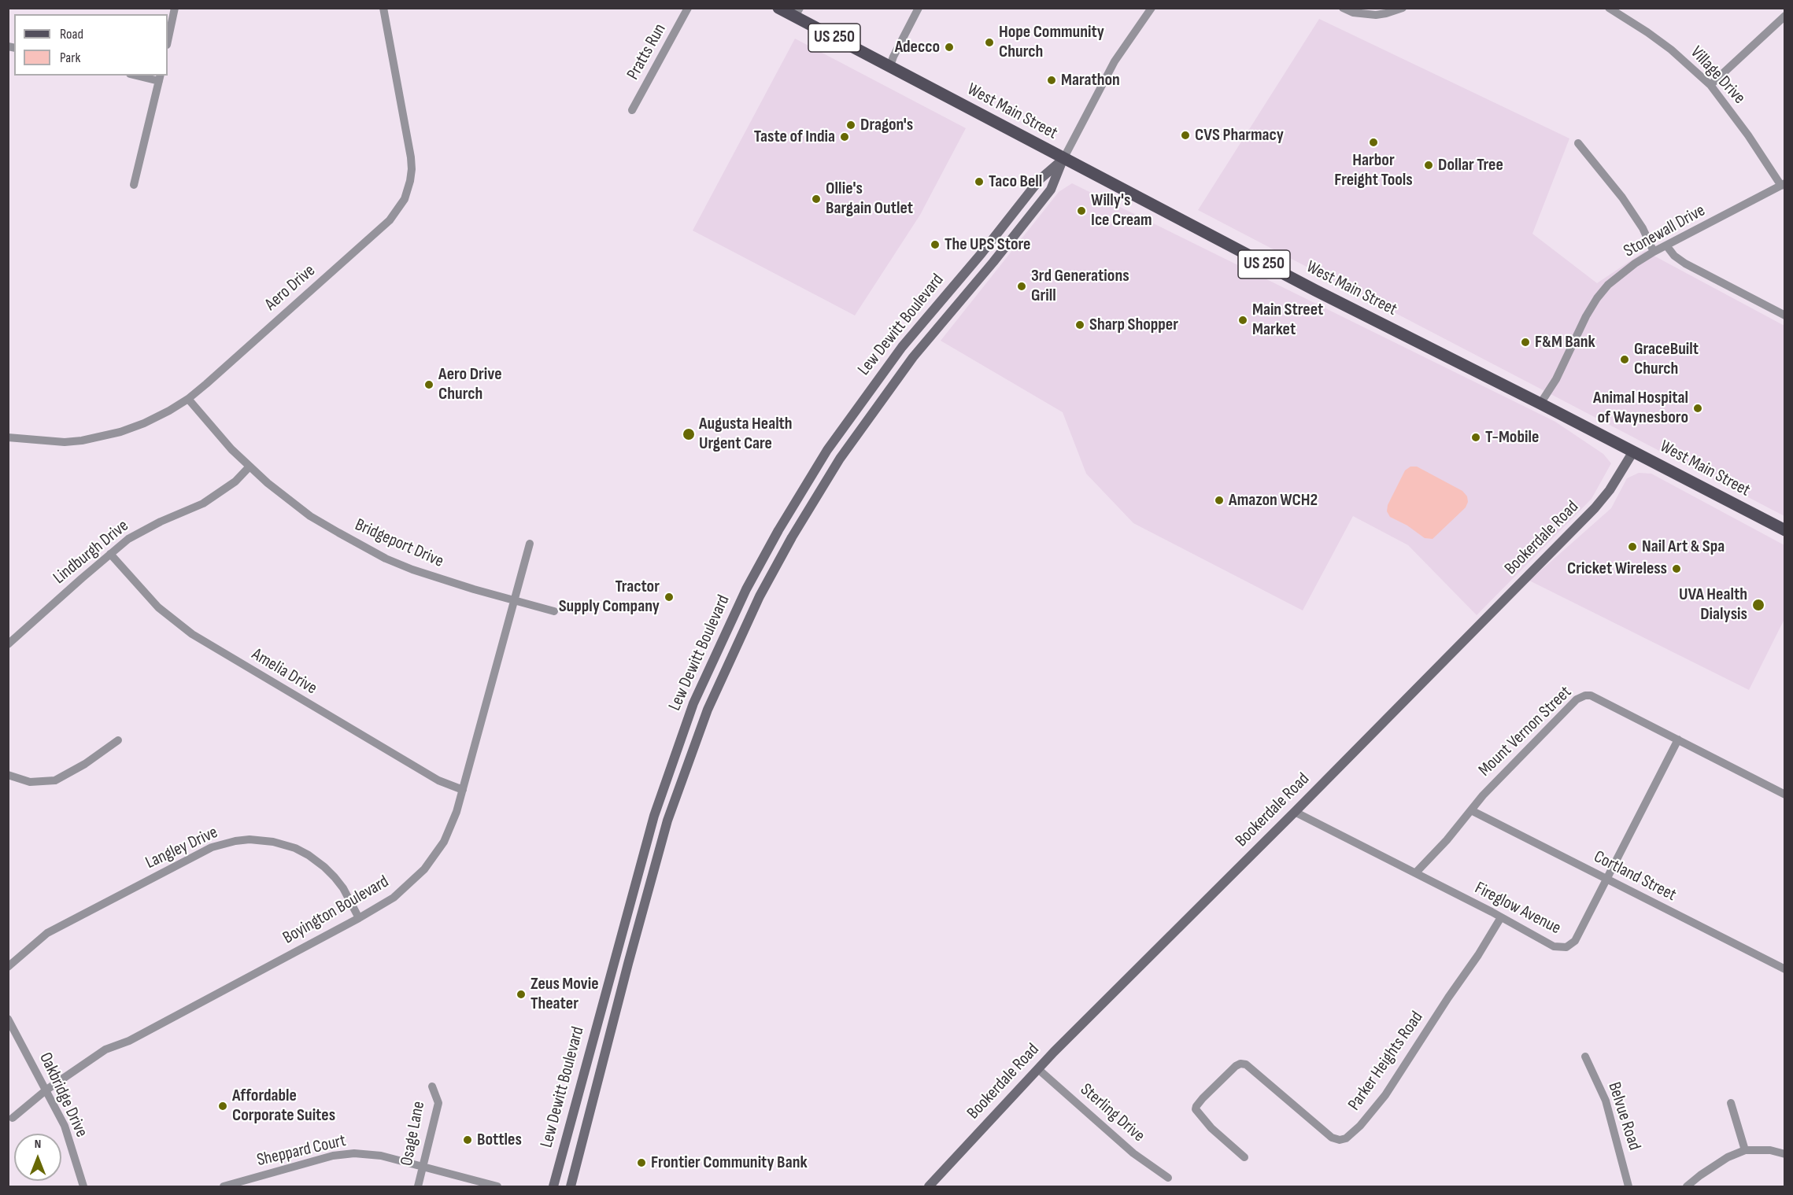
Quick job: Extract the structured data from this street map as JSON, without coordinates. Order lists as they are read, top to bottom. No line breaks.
{"streets":{"main road":["US 250","West Main Street","Lew Dewitt Boulevard","Bookerdale Road"],"street":["Pratts Run","Village Drive","Stonewall Drive","Aero Drive","Bridgeport Drive","Lindburgh Drive","Amelia Drive","Mount Vernon Street","Langley Drive","Cortland Street","Fireglow Avenue","Boyington Boulevard","Parker Heights Road","Oakbridge Drive","Sterling Drive","Belvue Road","Osage Lane","Sheppard Court"]},"crossings":[["Village Drive","Stonewall Drive"],["West Main Street","Stonewall Drive"],["West Main Street","Lew Dewitt Boulevard"],["West Main Street","Bookerdale Road"],["Bookerdale Road","Fireglow Avenue"],["Bookerdale Road","Sterling Drive"],["Bridgeport Drive","Lindburgh Drive"],["Bridgeport Drive","Boyington Boulevard"],["Lindburgh Drive","Amelia Drive"],["Amelia Drive","Boyington Boulevard"],["Mount Vernon Street","Cortland Street"],["Mount Vernon Street","Fireglow Avenue"],["Langley Drive","Boyington Boulevard"],["Cortland Street","Fireglow Avenue"],["Fireglow Avenue","Parker Heights Road"],["Boyington Boulevard","Oakbridge Drive"],["Osage Lane","Sheppard Court"]],"places":["Hope Community Church","Adecco","Marathon","Dragon's","CVS Pharmacy","Taste of India","Harbor Freight Tools","Dollar Tree","Taco Bell","Ollie's Bargain Outlet","Willy's Ice Cream","The UPS Store","3rd Generations Grill","Main Street Market","Sharp Shopper","F&M Bank","GraceBuilt Church","Aero Drive Church","Animal Hospital of Waynesboro","Augusta Health Urgent Care","T-Mobile","Amazon WCH2","Nail Art & Spa","Cricket Wireless","Tractor Supply Company","UVA Health Dialysis","Zeus Movie Theater","Affordable Corporate Suites","Bottles","Frontier Community Bank"],"legend":["Road","Park"],"north":"top"}
